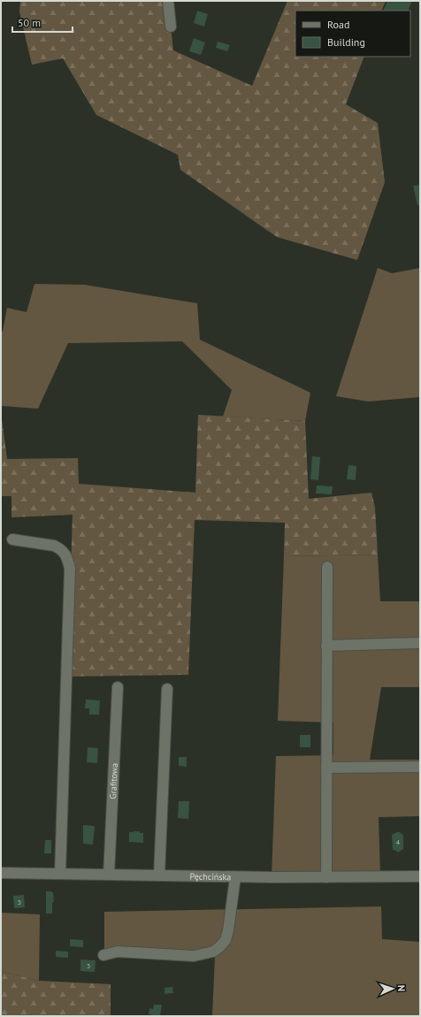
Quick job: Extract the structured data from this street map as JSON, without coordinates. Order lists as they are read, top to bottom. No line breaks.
{"streets":{"street":["Grafitowa","Pęchcińska"]},"crossings":[["Grafitowa","Pęchcińska"]],"house_numbers":["4","5","3"],"legend":["Road","Building"],"scale_bar":"50 m","north":"right"}
